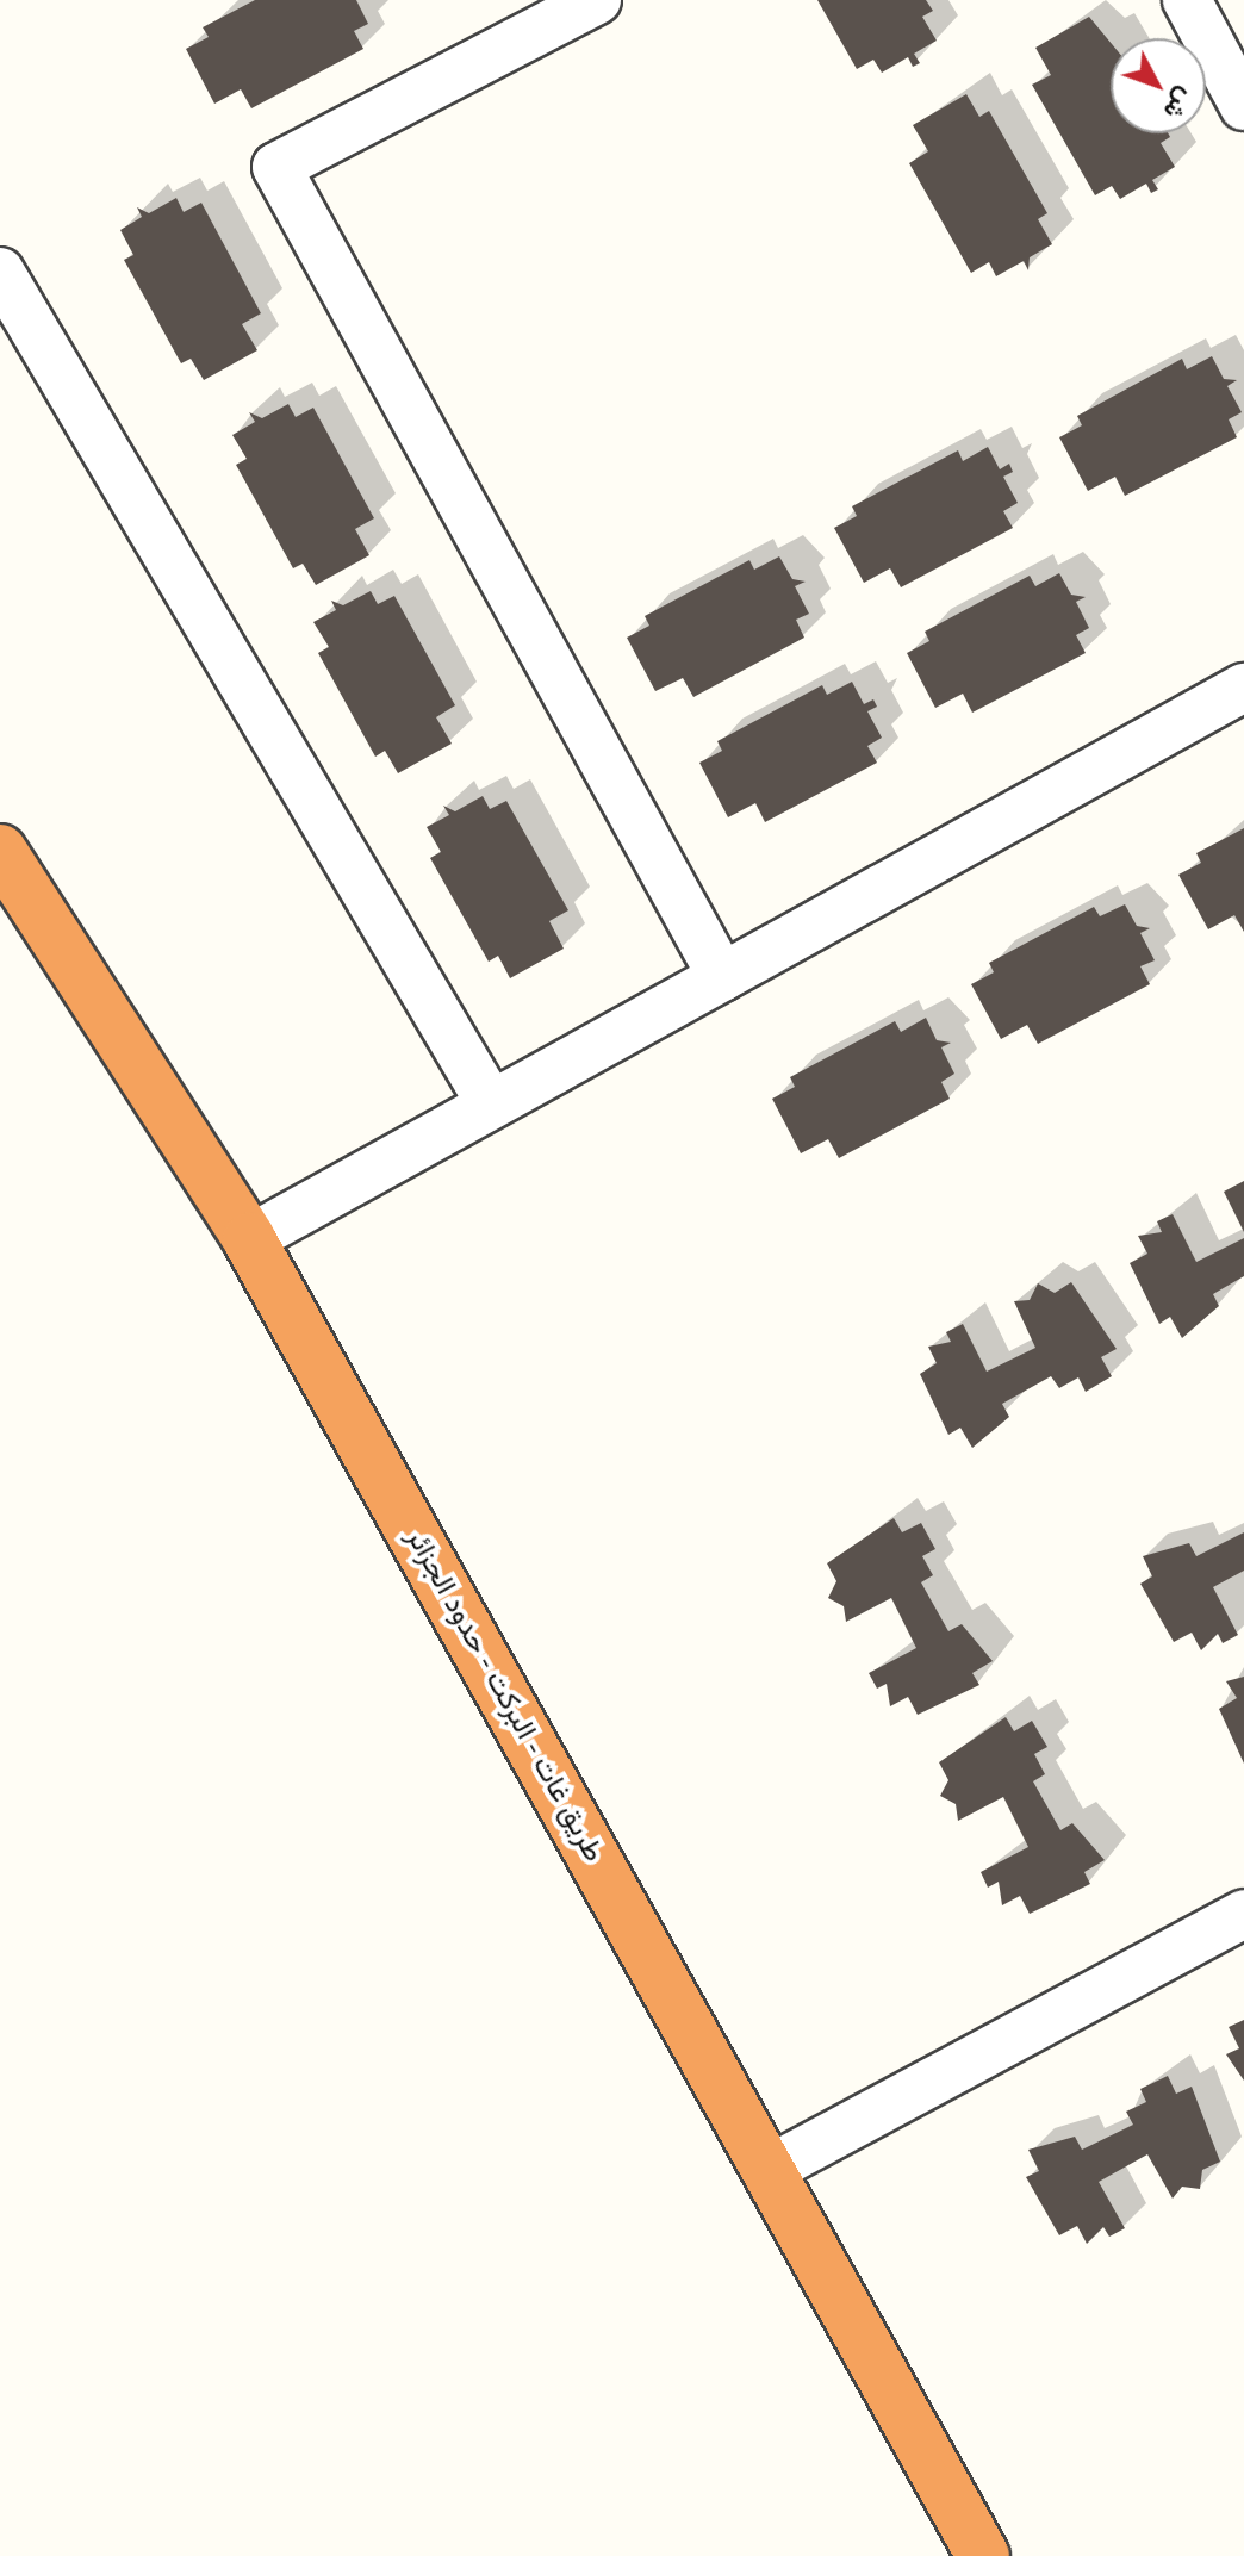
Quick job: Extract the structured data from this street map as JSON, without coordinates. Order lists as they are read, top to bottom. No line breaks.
{"streets":{"highway":["طريق غات - البركت - حدود الجزائر"]},"north":"bottom right"}
